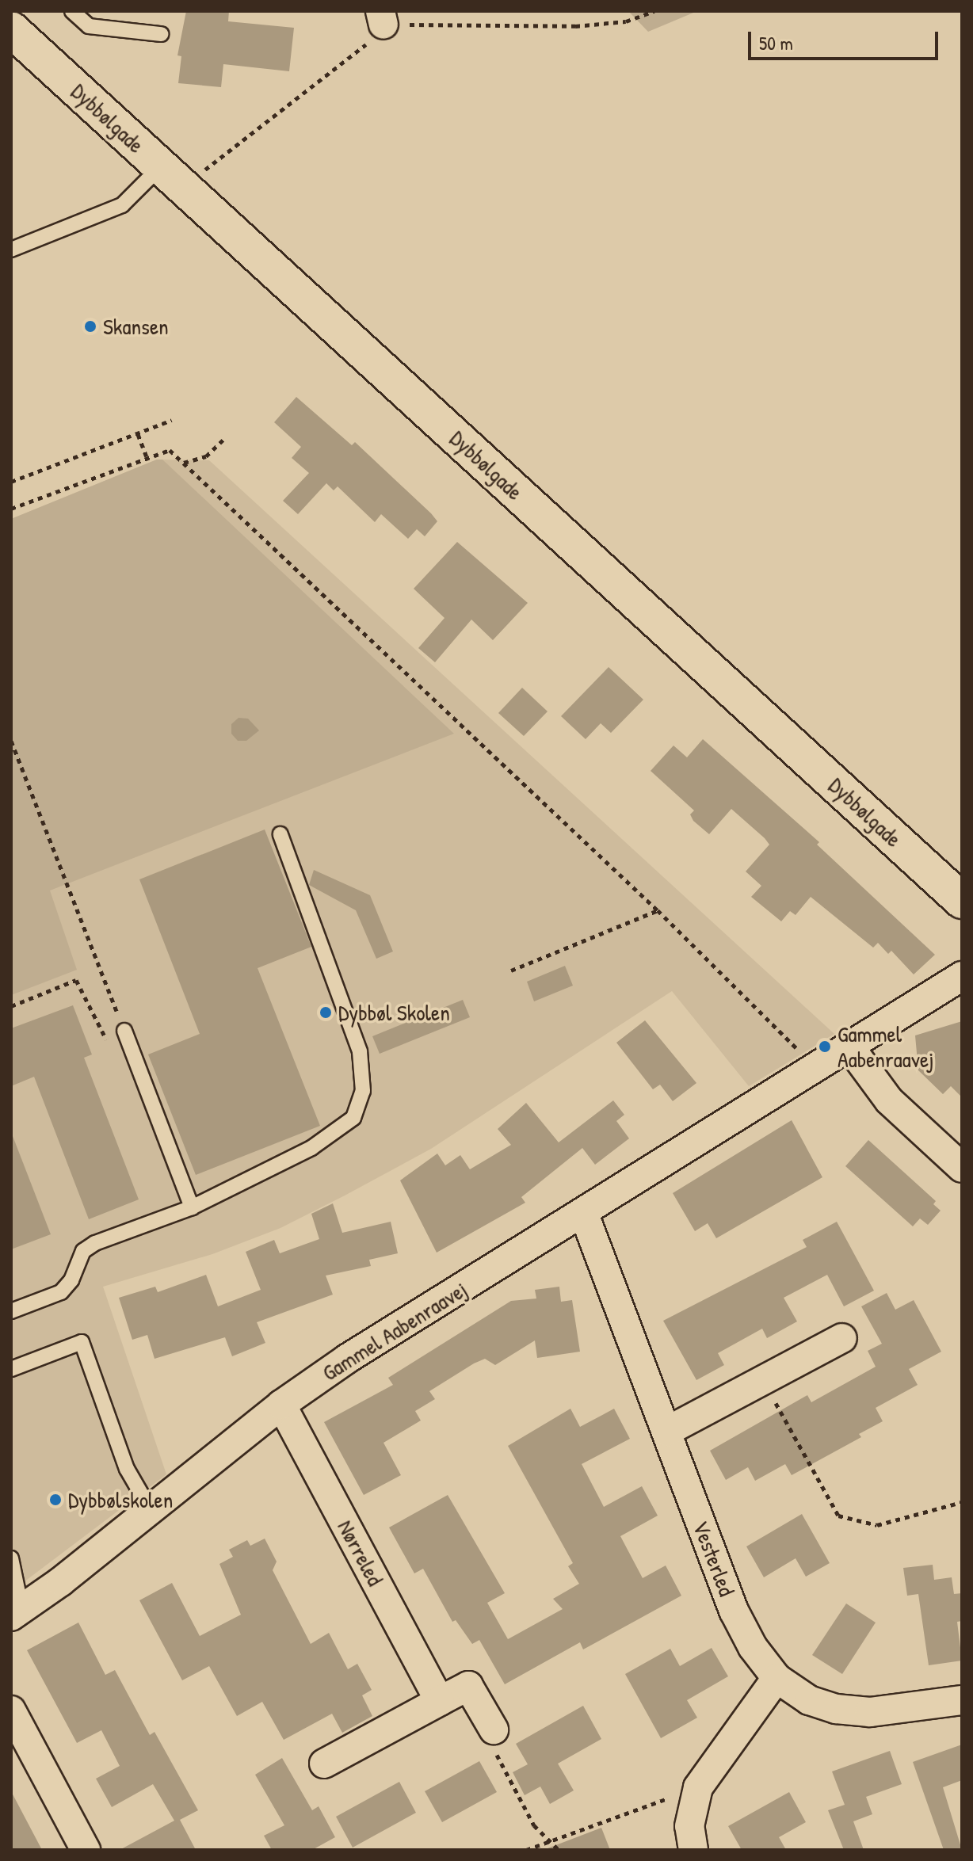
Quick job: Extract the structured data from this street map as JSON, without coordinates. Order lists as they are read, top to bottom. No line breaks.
{"streets":{"street":["Dybbølgade","Gammel Aabenraavej","Nørreled","Vesterled"]},"crossings":[["Gammel Aabenraavej","Nørreled"],["Gammel Aabenraavej","Vesterled"]],"places":["Skansen","Dybbøl Skolen","Gammel Aabenraavej","Dybbølskolen"],"scale_bar":"50 m"}
